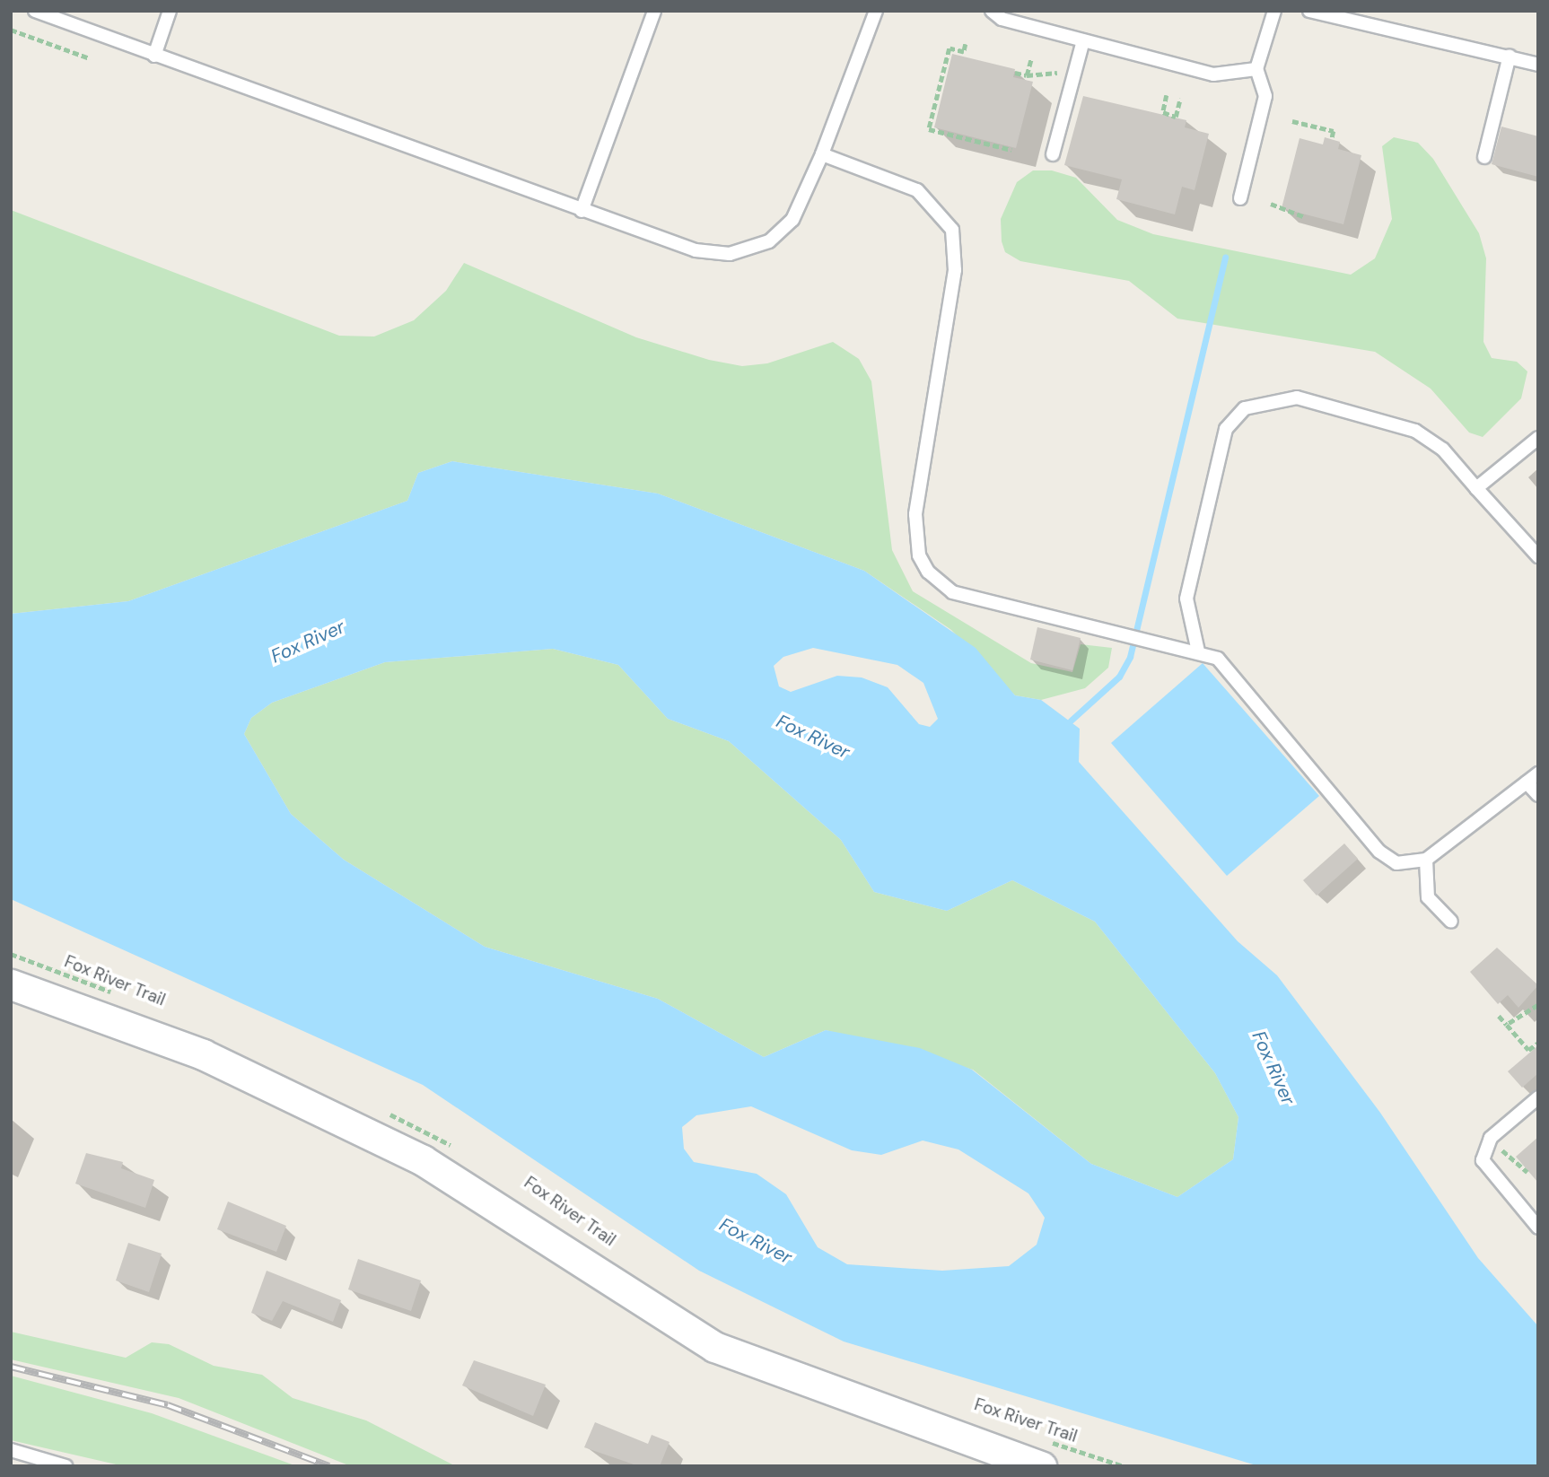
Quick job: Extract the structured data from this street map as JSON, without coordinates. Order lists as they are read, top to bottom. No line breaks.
{"streets":{"path":["Fox River Trail"]},"water":["Fox River"]}
